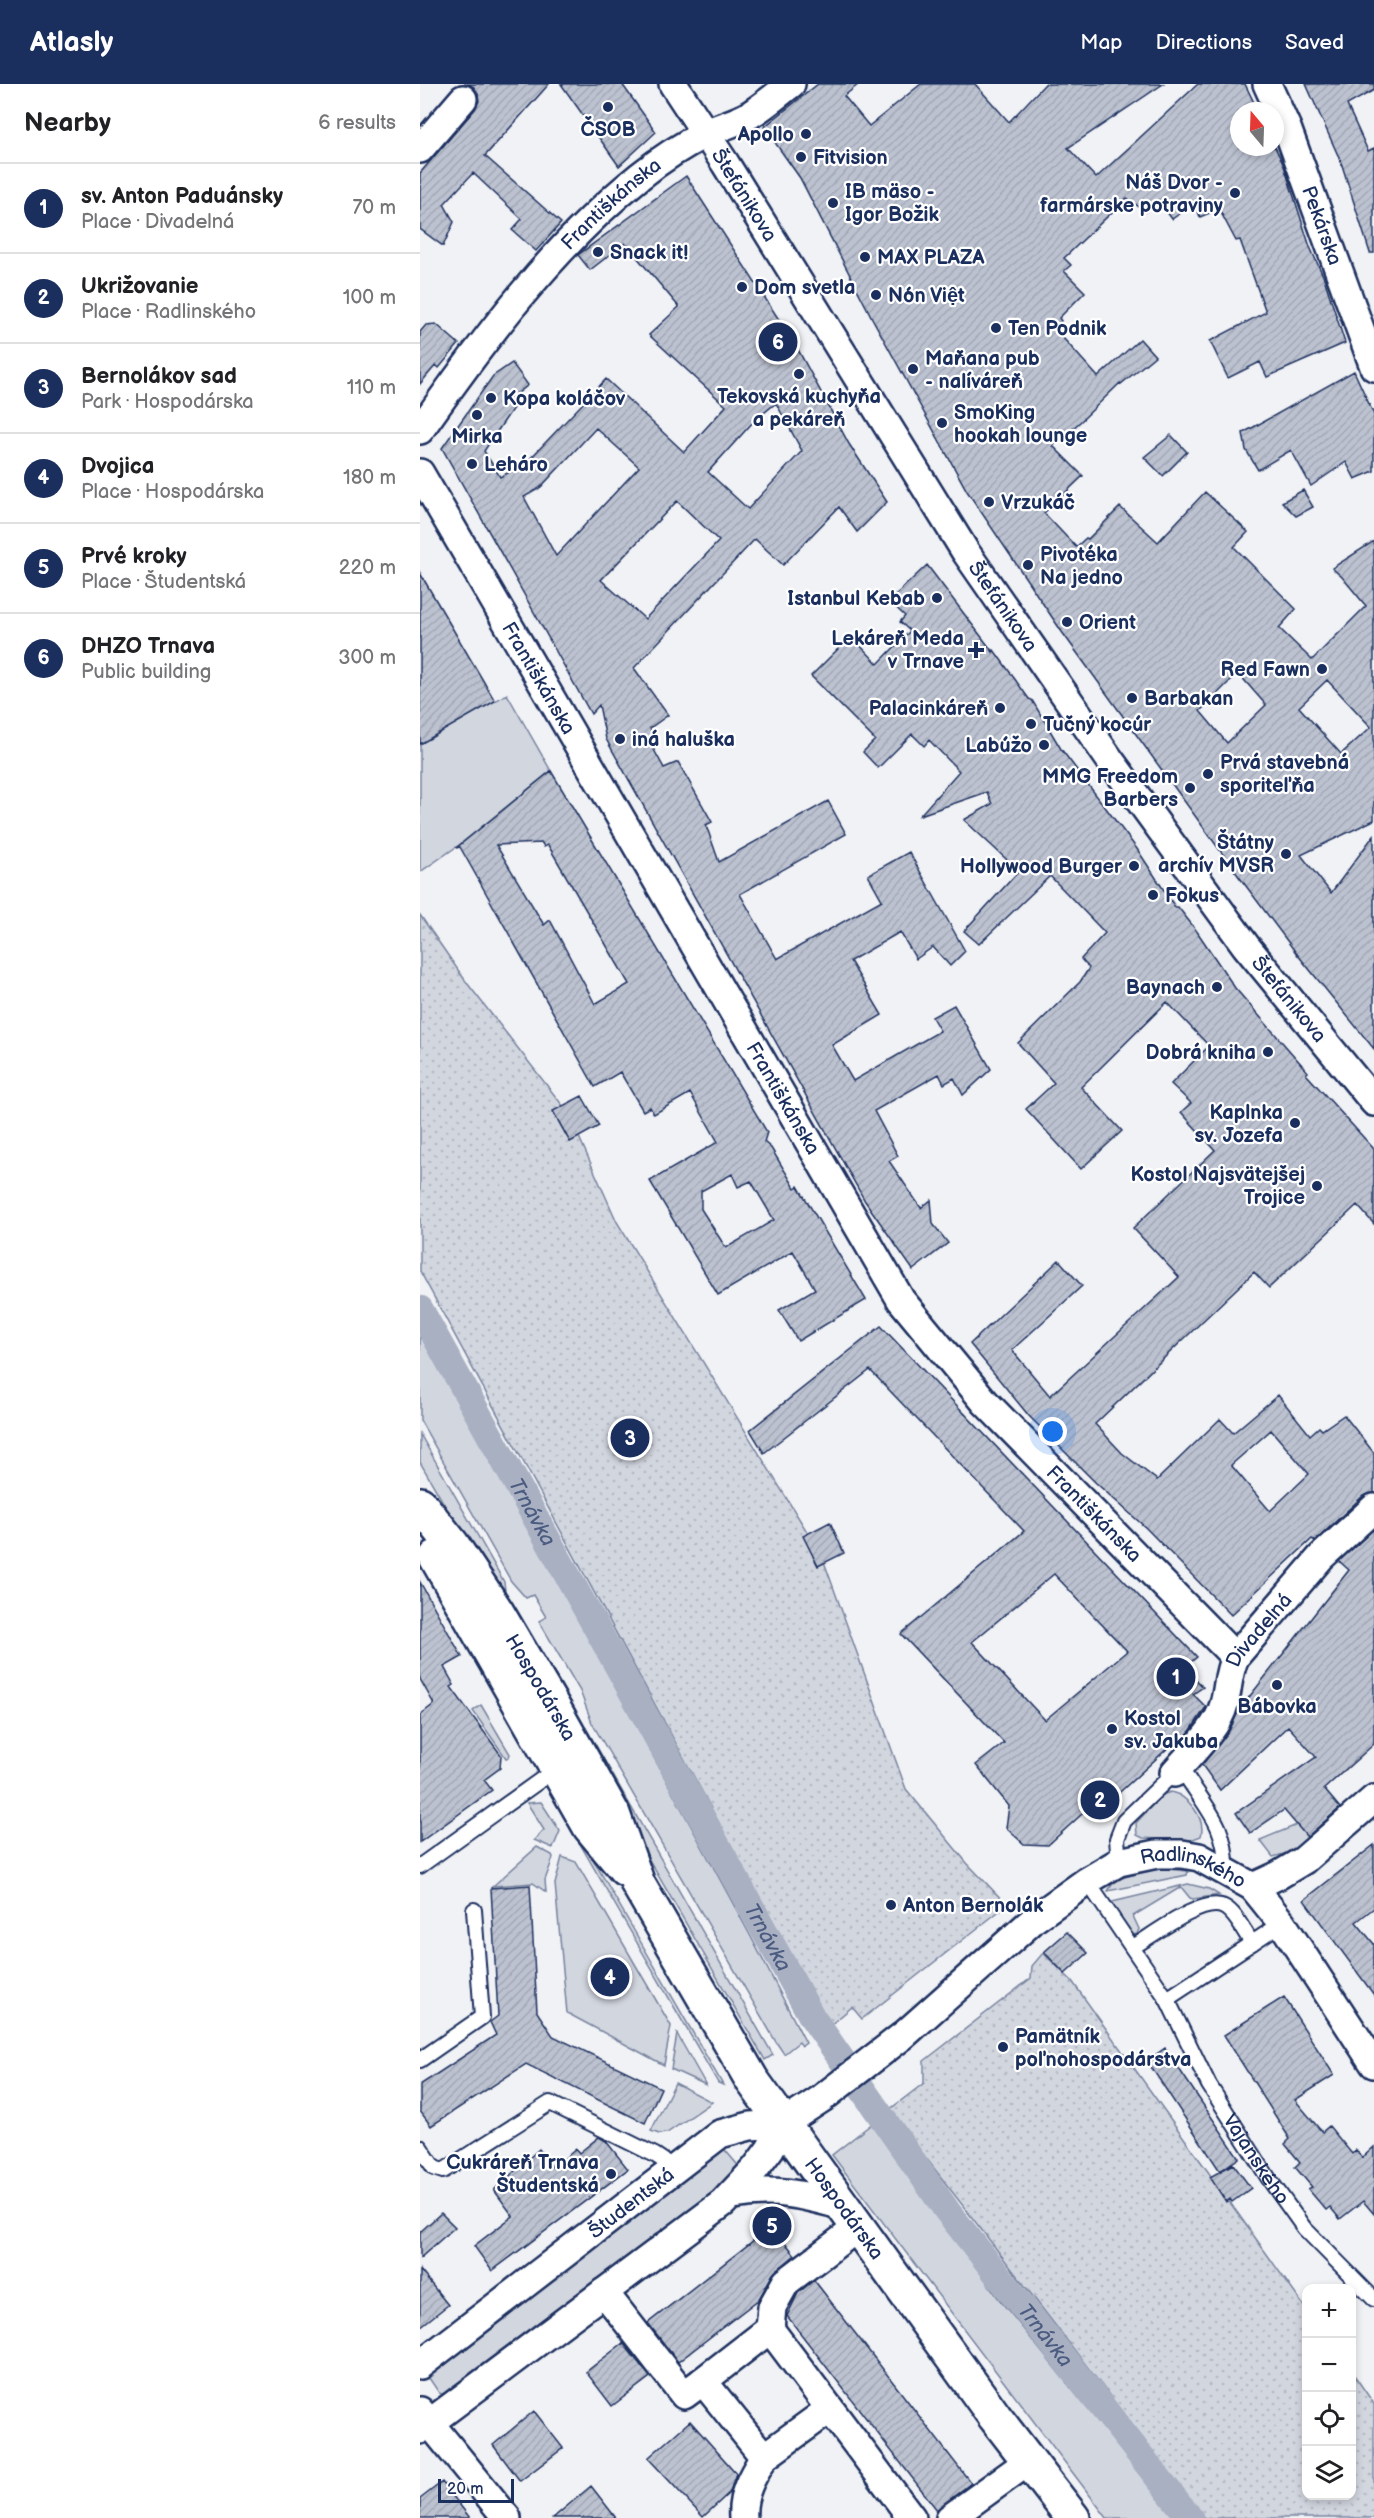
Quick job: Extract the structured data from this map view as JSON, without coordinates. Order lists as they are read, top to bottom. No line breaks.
{"streets":{"street":["Štefánikova","Františkánska","Pekárska","Divadelná","Hospodárska","Radlinského","Študentská"],"lane":["Vajanského"]},"crossings":[["Štefánikova","Františkánska"],["Františkánska","Divadelná"],["Hospodárska","Radlinského"],["Hospodárska","Študentská"],["Radlinského","Vajanského"],["Radlinského","Študentská"]],"water":["Trnávka"],"places":{"other":["ČSOB","Apollo","Fitvision","Náš Dvor - farmárske potraviny","IB mäso - Igor Božik","Snack it!","MAX PLAZA","Dom svetla","Nón Việt","Ten Podnik","Maňana pub - nalíváreň","Tekovská kuchyňa a pekáreň","Kopa koláčov","Mirka","SmoKing hookah lounge","Leháro","Vrzukáč","Pivotéka Na jedno","Istanbul Kebab","Orient","Red Fawn","Barbakan","Palacinkáreň","Tučný kocúr","iná haluška","Labúžo","Prvá stavebná sporiteľňa","MMG Freedom Barbers","Štátny archív MVSR","Hollywood Burger","Fokus","Baynach","Dobrá kniha","Kaplnka sv. Jozefa","Kostol Najsvätejšej Trojice","Bábovka","Kostol sv. Jakuba","Anton Bernolák","Pamätník poľnohospodárstva","Cukráreň Trnava Študentská"],"health":["Lekáreň Meda v Trnave"]},"scale_bar":"20 m","north":"top","page":{"header":"Atlasly","nav":["Map","Directions","Saved"],"heading":["Nearby","6 results"],"list":[{"mark":"1","name":"sv. Anton Paduánsky","note":"Place · Divadelná","value":"70 m"},{"mark":"2","name":"Ukrižovanie","note":"Place · Radlinského","value":"100 m"},{"mark":"3","name":"Bernolákov sad","note":"Park · Hospodárska","value":"110 m"},{"mark":"4","name":"Dvojica","note":"Place · Hospodárska","value":"180 m"},{"mark":"5","name":"Prvé kroky","note":"Place · Študentská","value":"220 m"},{"mark":"6","name":"DHZO Trnava","note":"Public building","value":"300 m"}],"pins":["6","3","1","2","4","5"],"map_buttons":["+","−"],"scale":"20 m"}}
